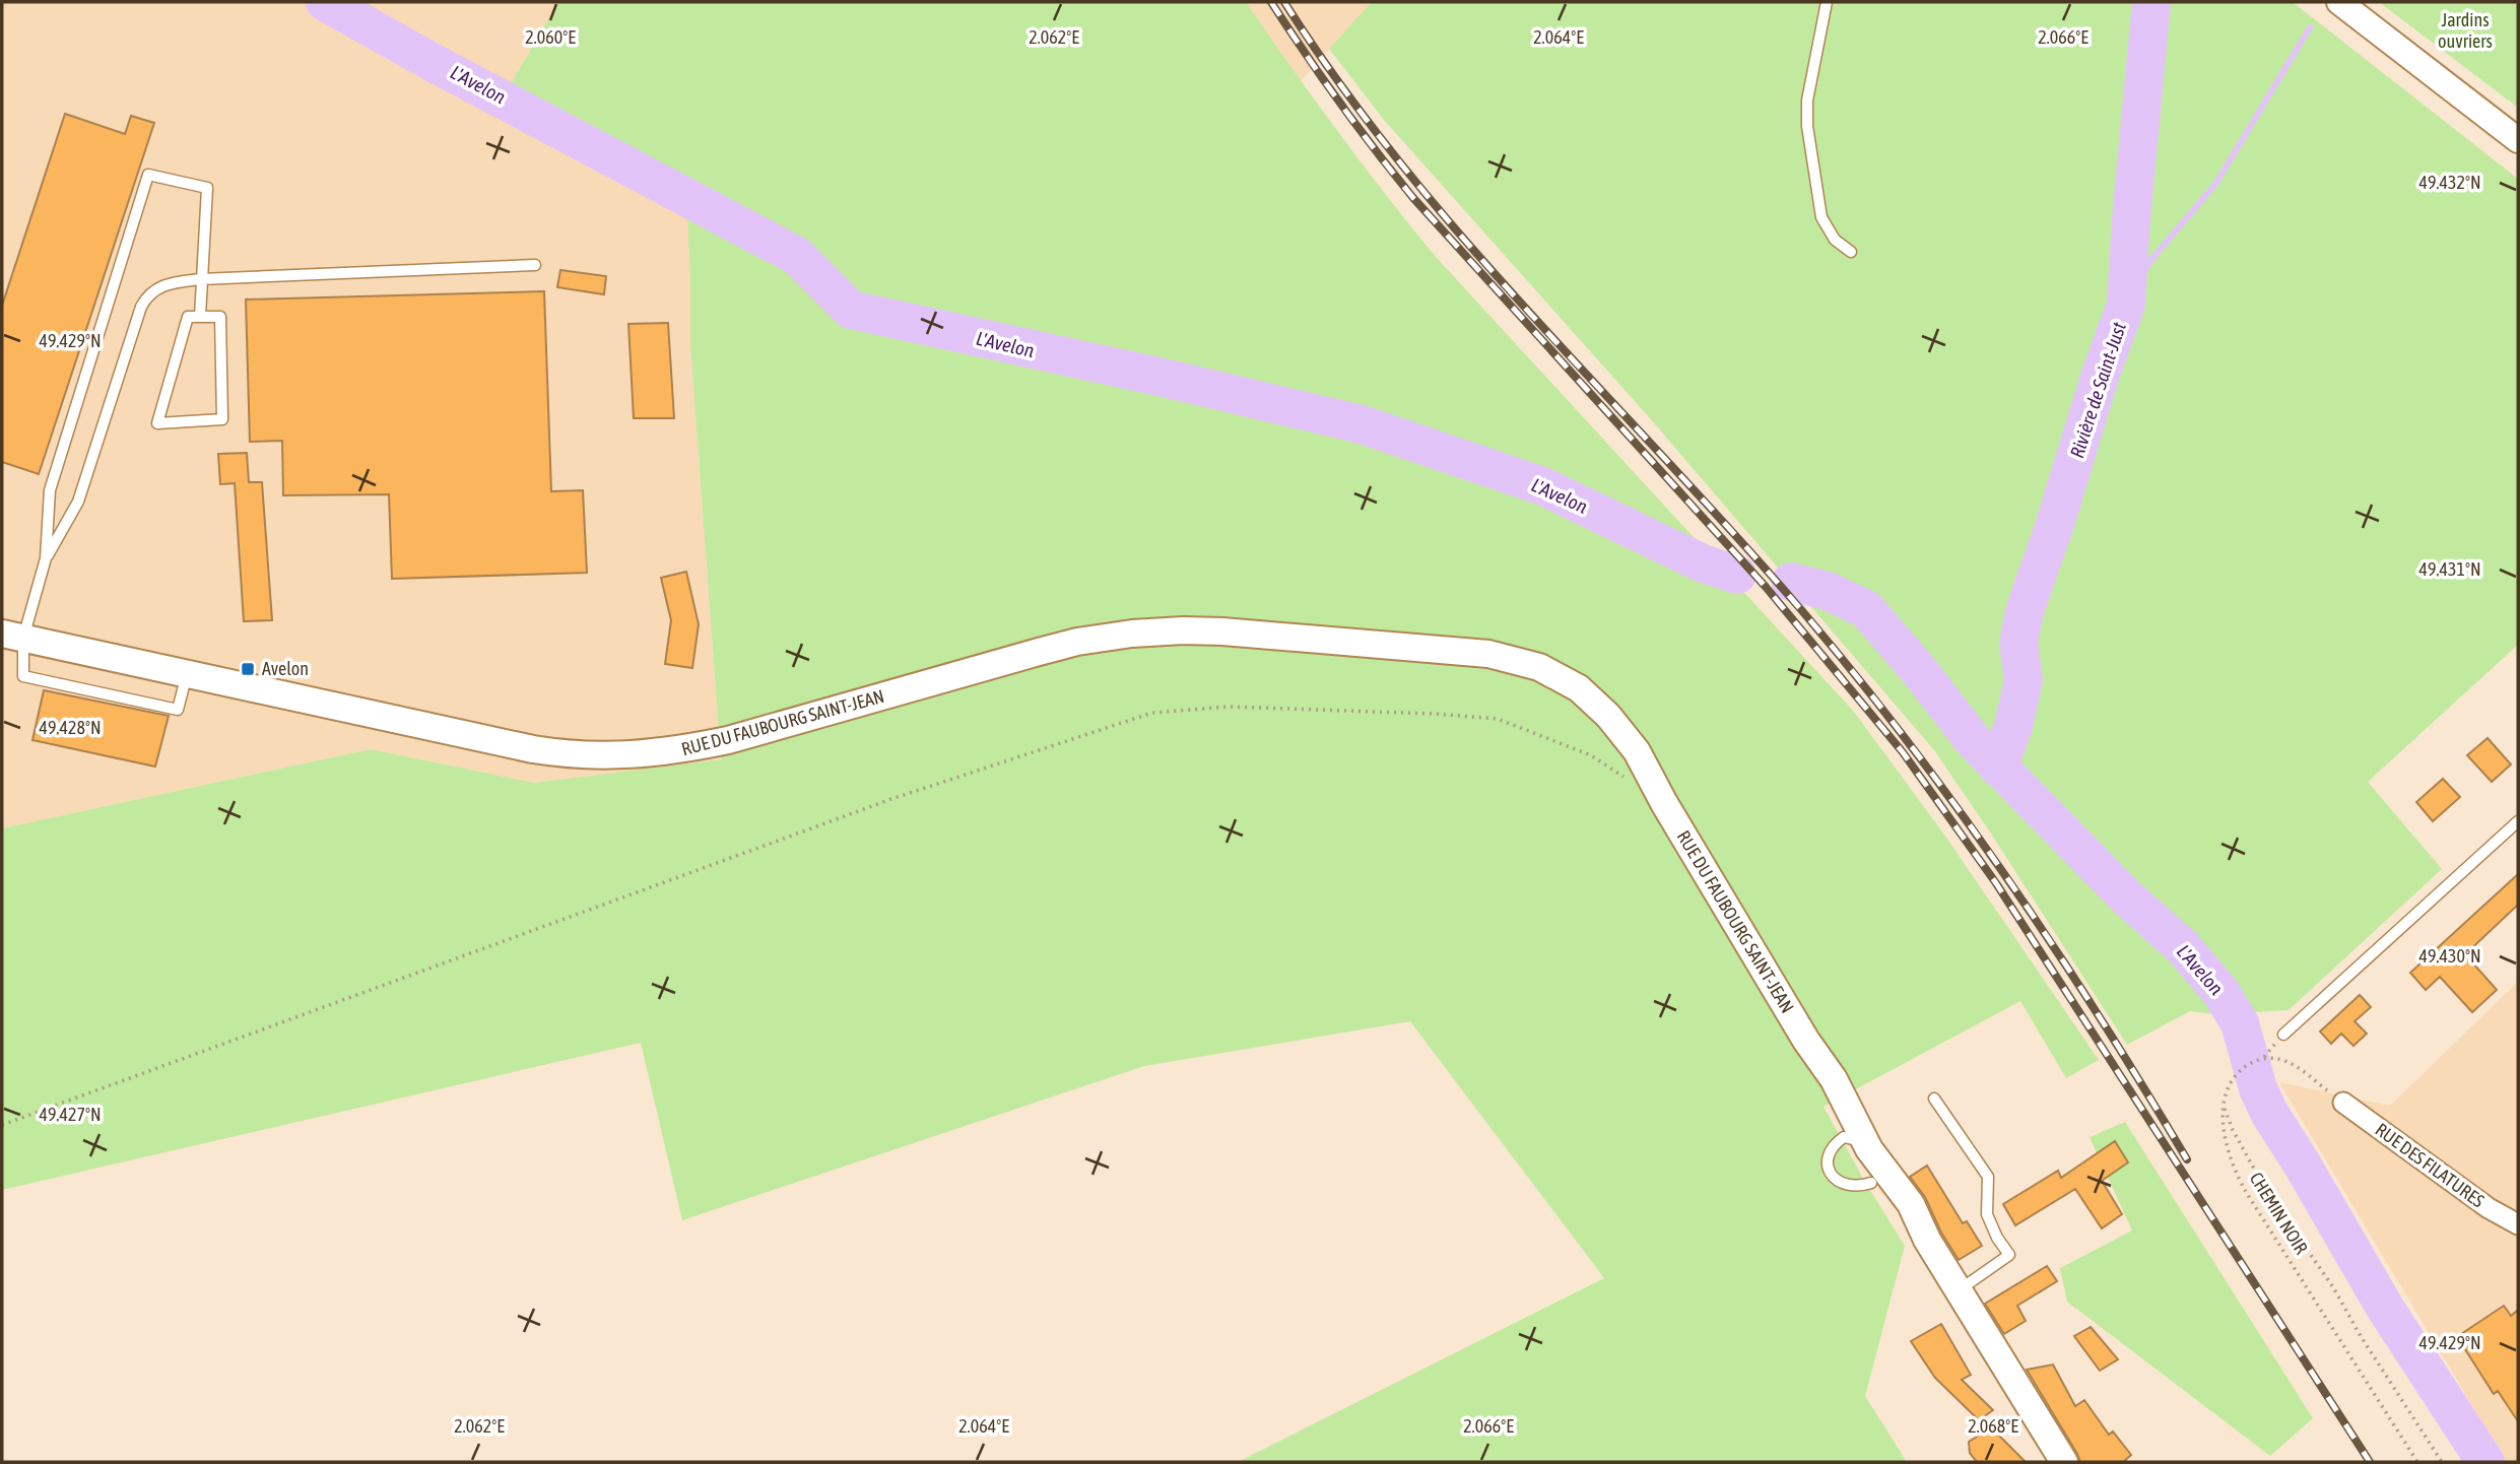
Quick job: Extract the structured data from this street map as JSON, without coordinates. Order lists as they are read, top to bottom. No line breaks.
{"streets":{"main road":["RUE DU FAUBOURG SAINT-JEAN"],"street":["RUE DES FILATURES"],"path":["CHEMIN NOIR"]},"crossings":[["RUE DES FILATURES","CHEMIN NOIR"]],"water":["L'Avelon","Rivière de Saint-Just"],"parks":["Jardins ouvriers"],"places":{"transit":["Avelon"]},"coordinates":["2.060°E","2.062°E","2.064°E","2.066°E","49.432°N","49.429°N","49.431°N","49.428°N","49.430°N","49.427°N","2.068°E"]}
